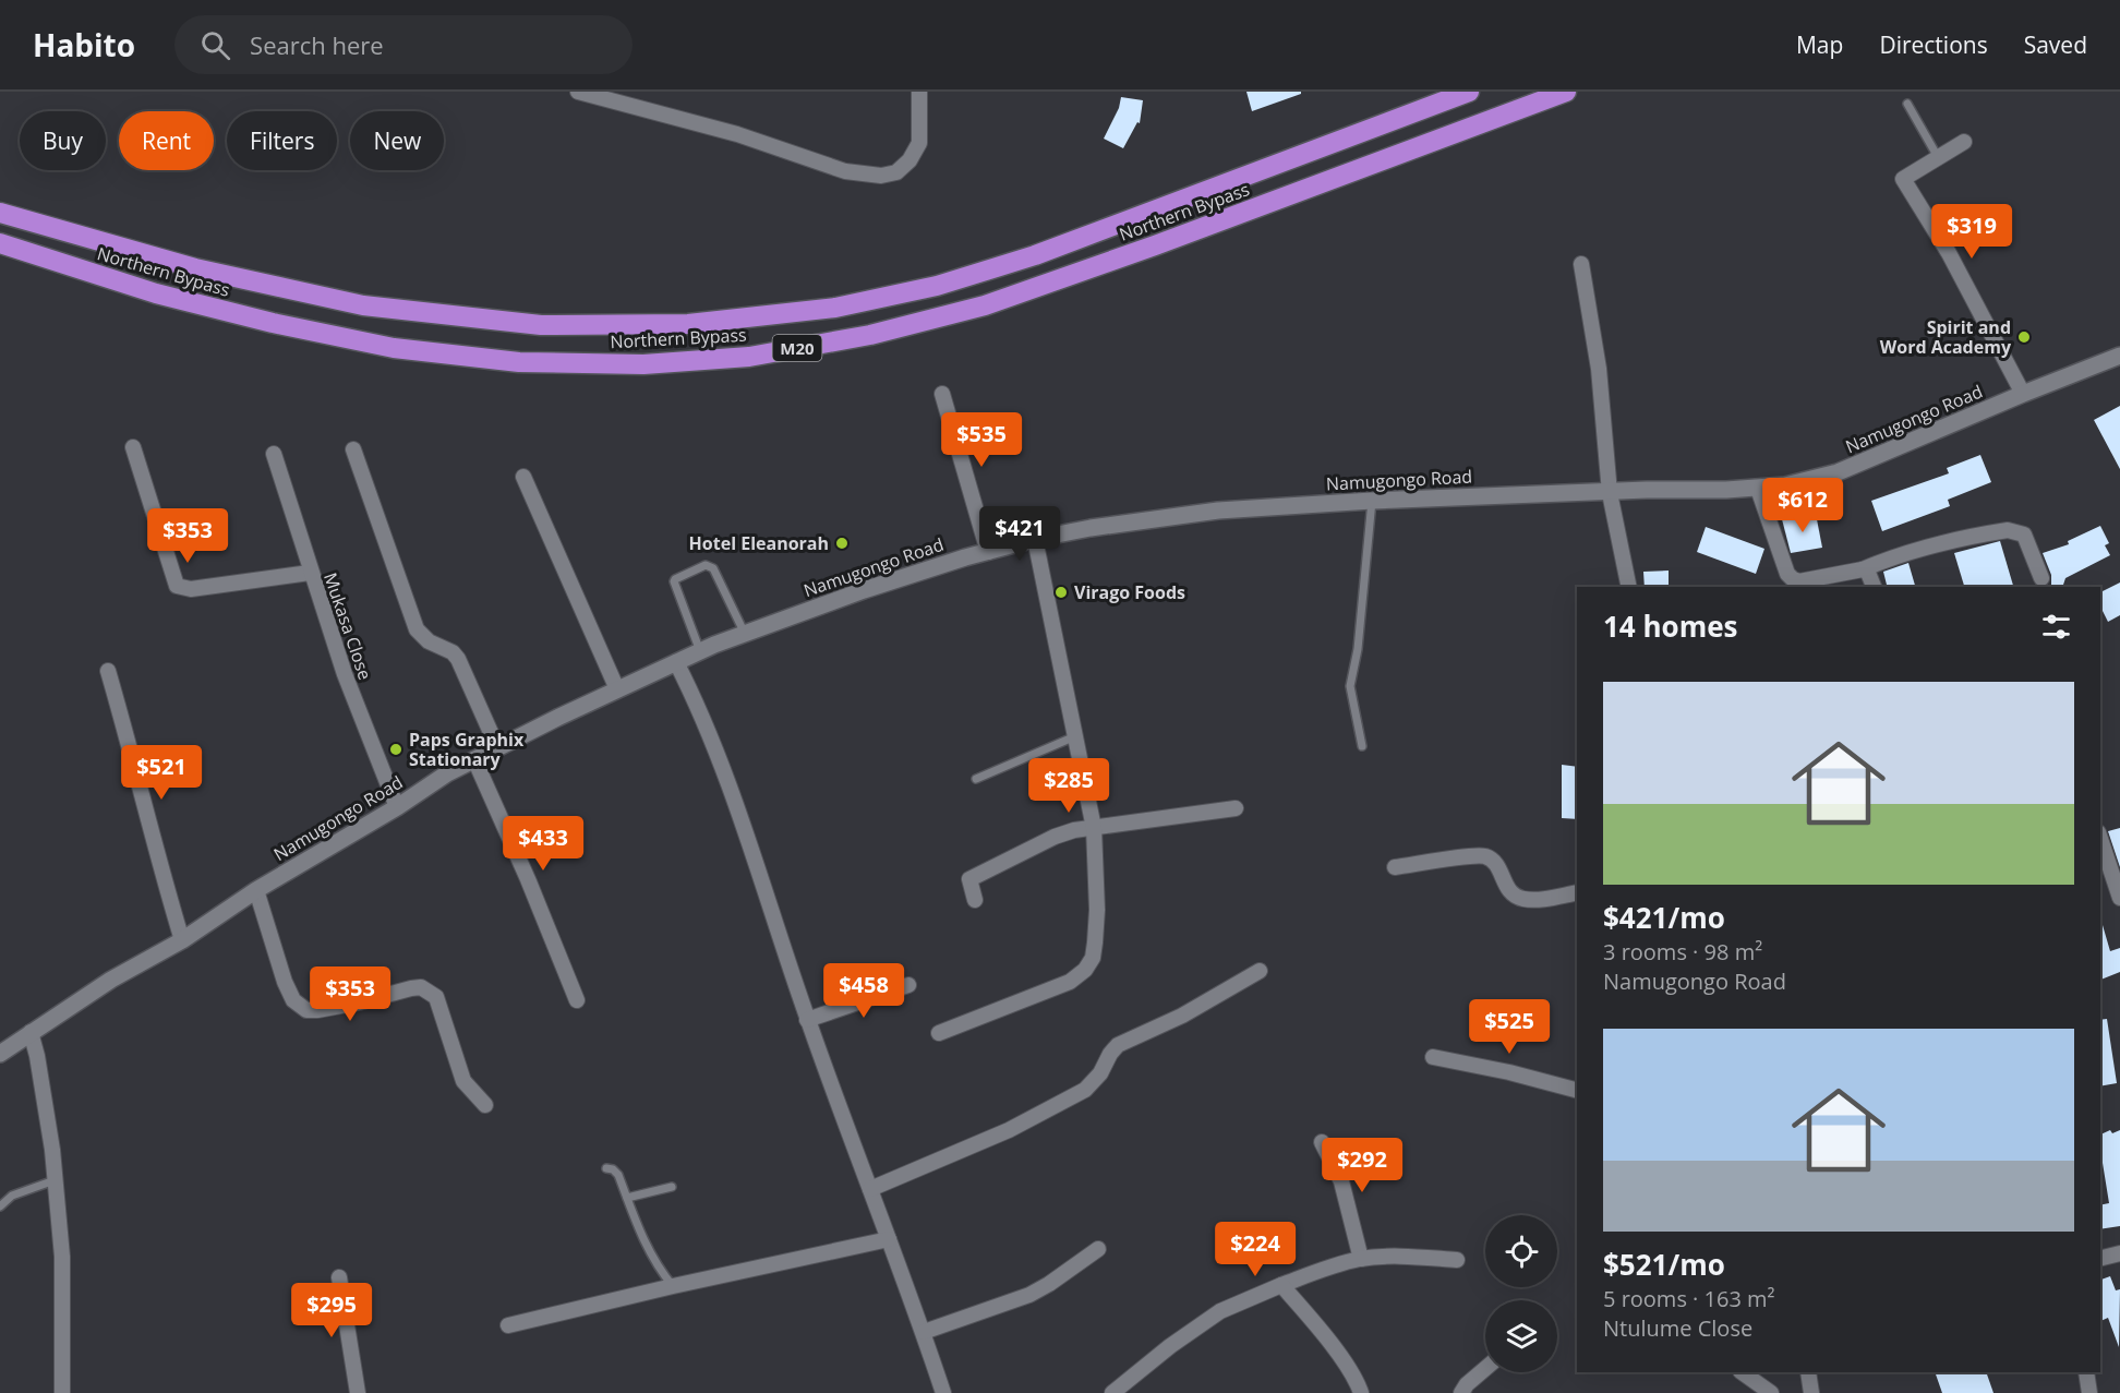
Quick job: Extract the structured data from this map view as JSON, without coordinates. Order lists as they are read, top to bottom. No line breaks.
{"streets":{"highway":["Northern Bypass","M20"],"main road":["Namugongo Road"],"street":["Mukasa Close"]},"crossings":[["Namugongo Road","Mukasa Close"]],"places":["Spirit and Word Academy","Hotel Eleanorah","Virago Foods","Paps Graphix Stationary"],"page":{"header":"Habito","search":"Search here","nav":["Map","Directions","Saved"],"chip":["Buy","Rent","Filters","New"],"price":["$319","$535","$612","$421","$353","$521","$285","$433","$458","$353","$525","$292","$224","$295"],"heading":"14 homes","list":[{"name":"$421/mo","note":"3 rooms · 98 m² · Namugongo Road"},{"name":"$521/mo","note":"5 rooms · 163 m² · Ntulume Close"}]}}
